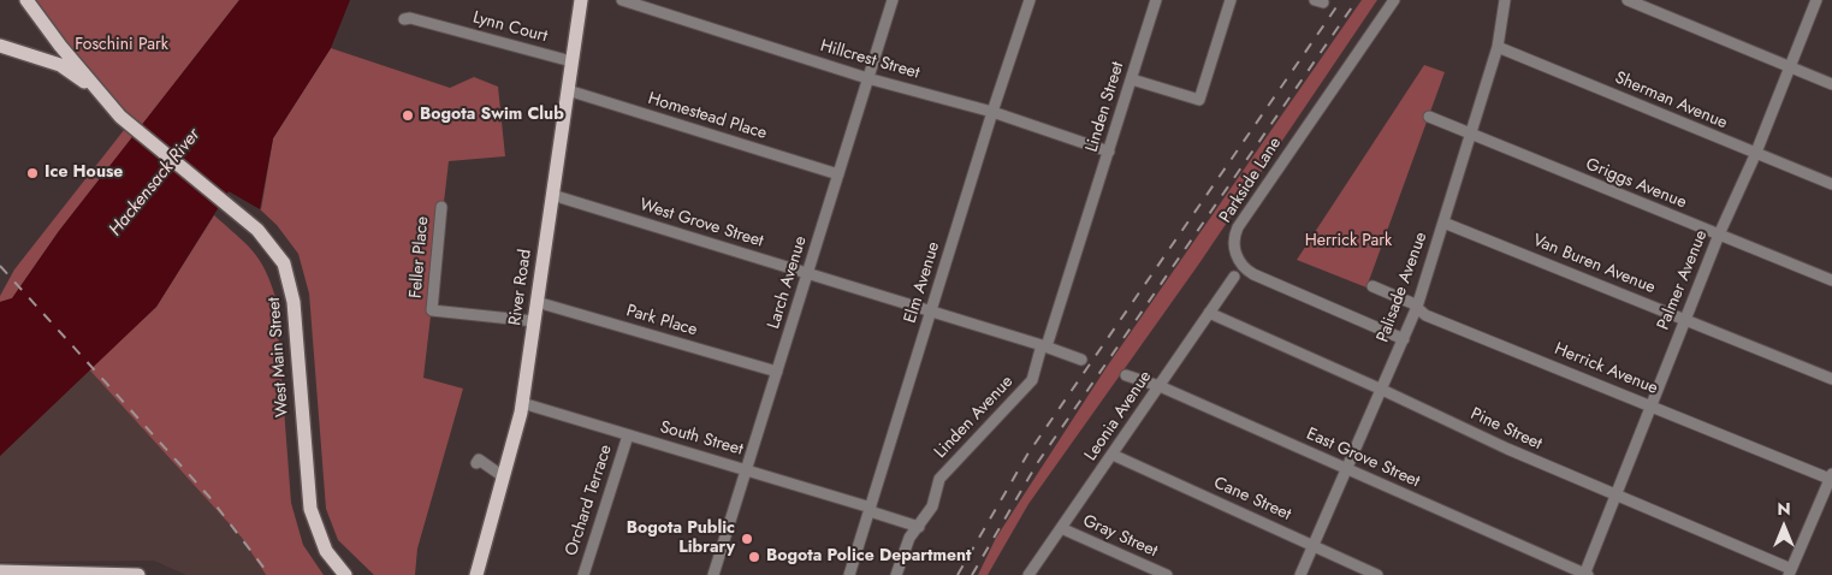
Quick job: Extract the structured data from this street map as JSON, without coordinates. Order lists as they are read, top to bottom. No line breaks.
{"streets":{"main road":["River Road","West Main Street"],"street":["Lynn Court","Hillcrest Street","Sherman Avenue","Linden Street","Homestead Place","Parkside Lane","Griggs Avenue","West Grove Street","Feller Place","Van Buren Avenue","Palmer Avenue","Larch Avenue","Elm Avenue","Palisade Avenue","Park Place","Herrick Avenue","Leonia Avenue","Linden Avenue","Pine Street","South Street","East Grove Street","Cane Street","Orchard Terrace","Gray Street"]},"crossings":[["Lynn Court","River Road"],["Hillcrest Street","Linden Street"],["Hillcrest Street","Larch Avenue"],["Hillcrest Street","Elm Avenue"],["Sherman Avenue","Palmer Avenue"],["Sherman Avenue","Palisade Avenue"],["Linden Street","Linden Avenue"],["Homestead Place","Larch Avenue"],["Homestead Place","River Road"],["Parkside Lane","Palisade Avenue"],["Griggs Avenue","Palmer Avenue"],["Griggs Avenue","Palisade Avenue"],["West Grove Street","Larch Avenue"],["West Grove Street","Elm Avenue"],["West Grove Street","River Road"],["West Grove Street","Linden Avenue"],["Feller Place","River Road"],["Van Buren Avenue","Palmer Avenue"],["Van Buren Avenue","Palisade Avenue"],["Palmer Avenue","Herrick Avenue"],["Palmer Avenue","Pine Street"],["Palmer Avenue","East Grove Street"],["Larch Avenue","Park Place"],["Larch Avenue","South Street"],["Elm Avenue","South Street"],["River Road","Park Place"],["River Road","South Street"],["Palisade Avenue","Herrick Avenue"],["Palisade Avenue","Pine Street"],["Palisade Avenue","East Grove Street"],["Palisade Avenue","Cane Street"],["Leonia Avenue","Pine Street"],["Leonia Avenue","East Grove Street"],["Leonia Avenue","Cane Street"],["Leonia Avenue","Gray Street"],["Linden Avenue","South Street"],["South Street","Orchard Terrace"]],"water":["Hackensack River"],"parks":["Foschini Park","Herrick Park"],"places":["Bogota Swim Club","Ice House","Bogota Public Library","Bogota Police Department"],"north":"top"}
